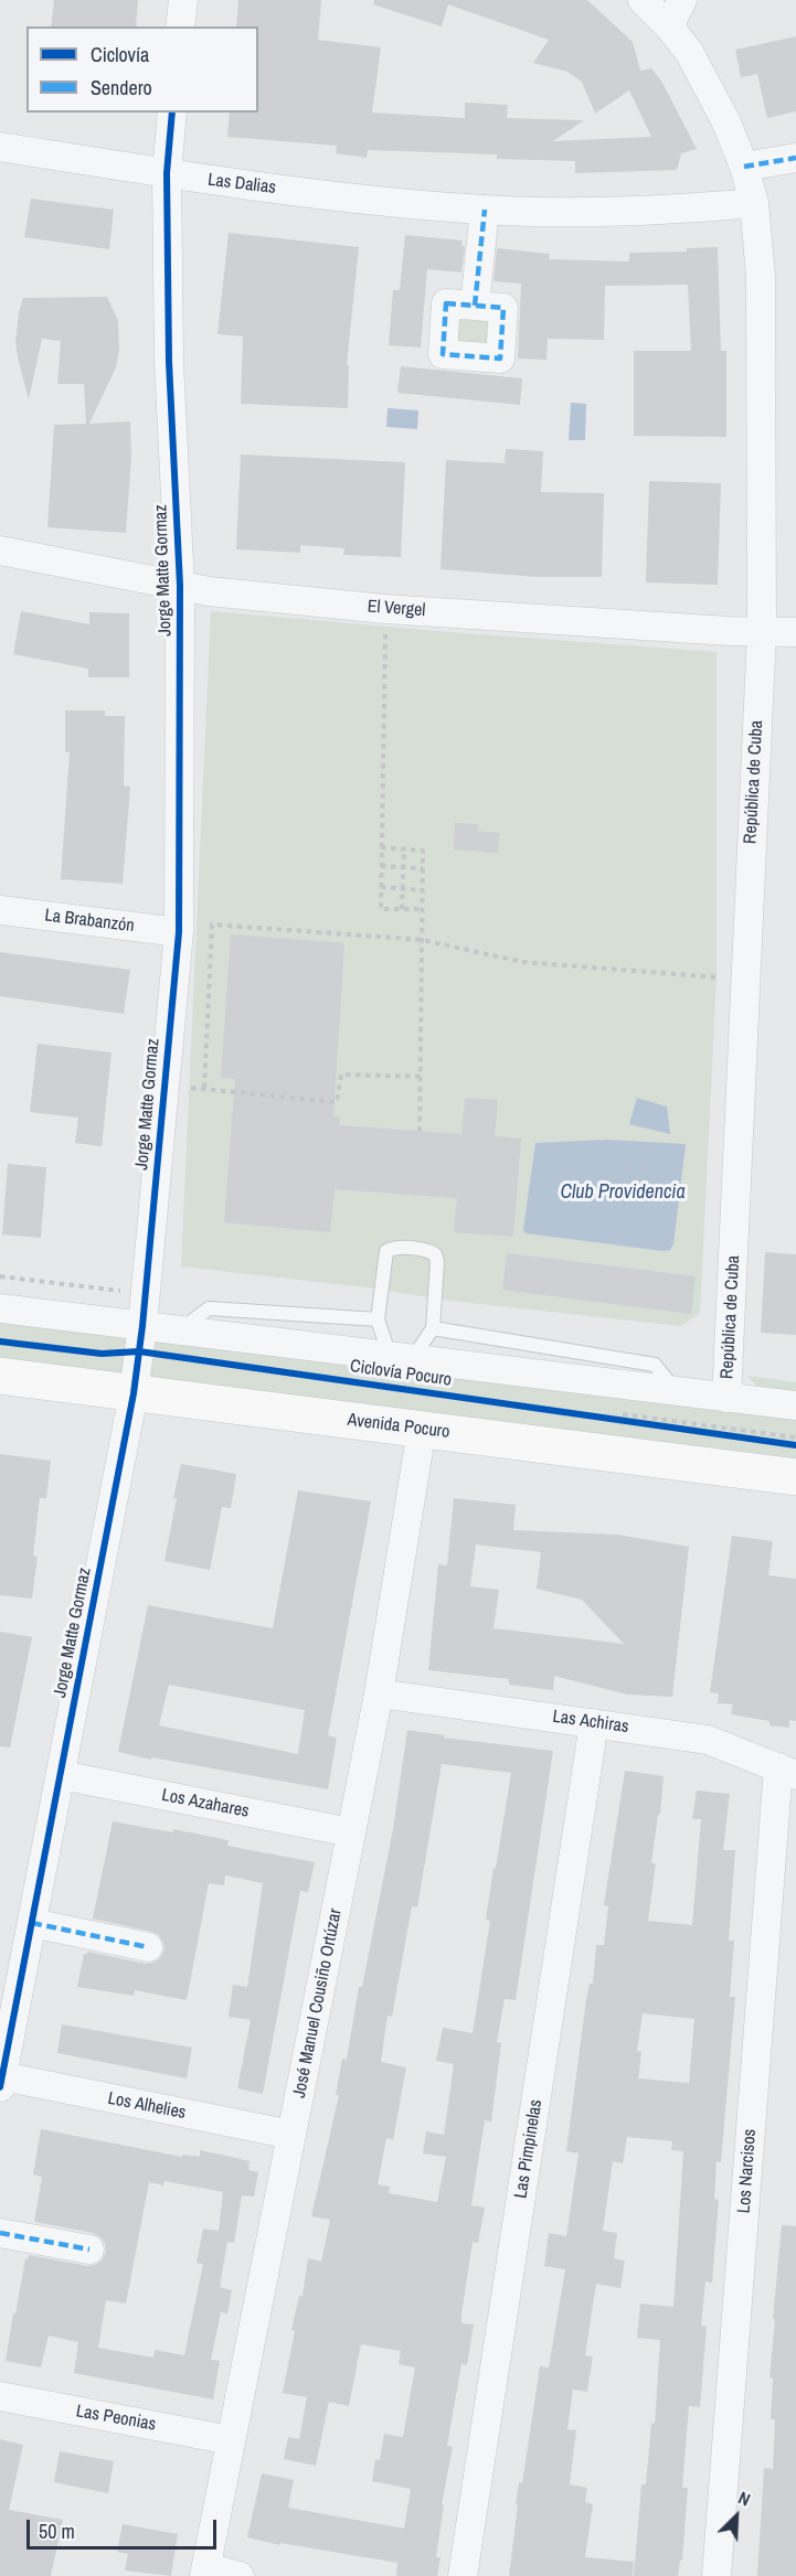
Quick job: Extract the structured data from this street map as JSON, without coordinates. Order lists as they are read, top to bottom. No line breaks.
{"streets":{"main road":["Avenida Pocuro"],"street":["Las Dalias","Jorge Matte Gormaz","El Vergel","República de Cuba","La Brabanzón","Las Achiras","Los Azahares","José Manuel Cousiño Ortúzar","Los Alhelies","Las Pimpinelas","Los Narcisos","Las Peonias"],"cycle path":["Ciclovía Pocuro"]},"crossings":[["Las Dalias","Jorge Matte Gormaz"],["Las Dalias","República de Cuba"],["Jorge Matte Gormaz","El Vergel"],["Jorge Matte Gormaz","La Brabanzón"],["Jorge Matte Gormaz","Avenida Pocuro"],["Jorge Matte Gormaz","Los Azahares"],["Jorge Matte Gormaz","Los Alhelies"],["El Vergel","República de Cuba"],["Avenida Pocuro","José Manuel Cousiño Ortúzar"],["Las Achiras","José Manuel Cousiño Ortúzar"],["Las Achiras","Las Pimpinelas"],["Las Achiras","Los Narcisos"],["Los Azahares","José Manuel Cousiño Ortúzar"],["José Manuel Cousiño Ortúzar","Los Alhelies"],["José Manuel Cousiño Ortúzar","Las Peonias"]],"water":["Club Providencia"],"legend":["Ciclovía","Sendero"],"scale_bar":"50 m","north":"top right"}
